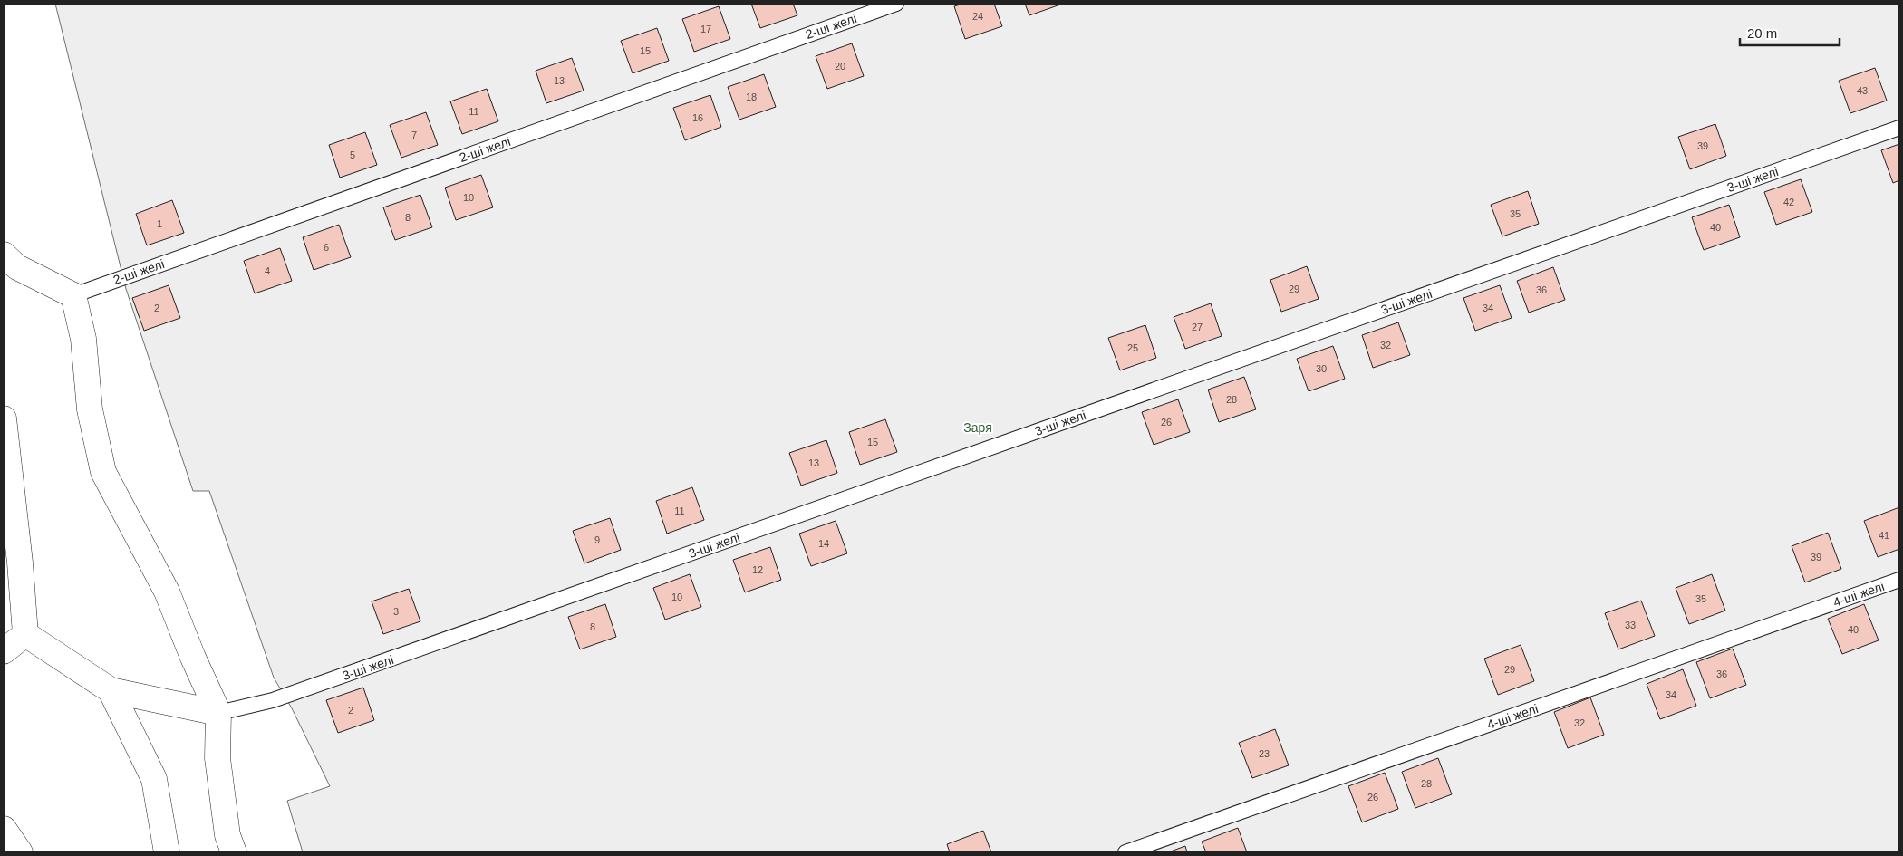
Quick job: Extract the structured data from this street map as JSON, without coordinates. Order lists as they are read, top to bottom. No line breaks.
{"streets":{"lane":["2-ші желі","3-ші желі","4-ші желі"]},"parks":["Заря"],"house_numbers":["24","17","15","20","13","43","18","11","16","7","39","5","10","42","35","8","1","40","6","4","29","36","2","34","27","32","25","30","28","26","15","13","11","41","9","14","39","12","10","35","3","33","8","40","29","36","34","2","32","23","28","26"],"scale_bar":"20 m"}
